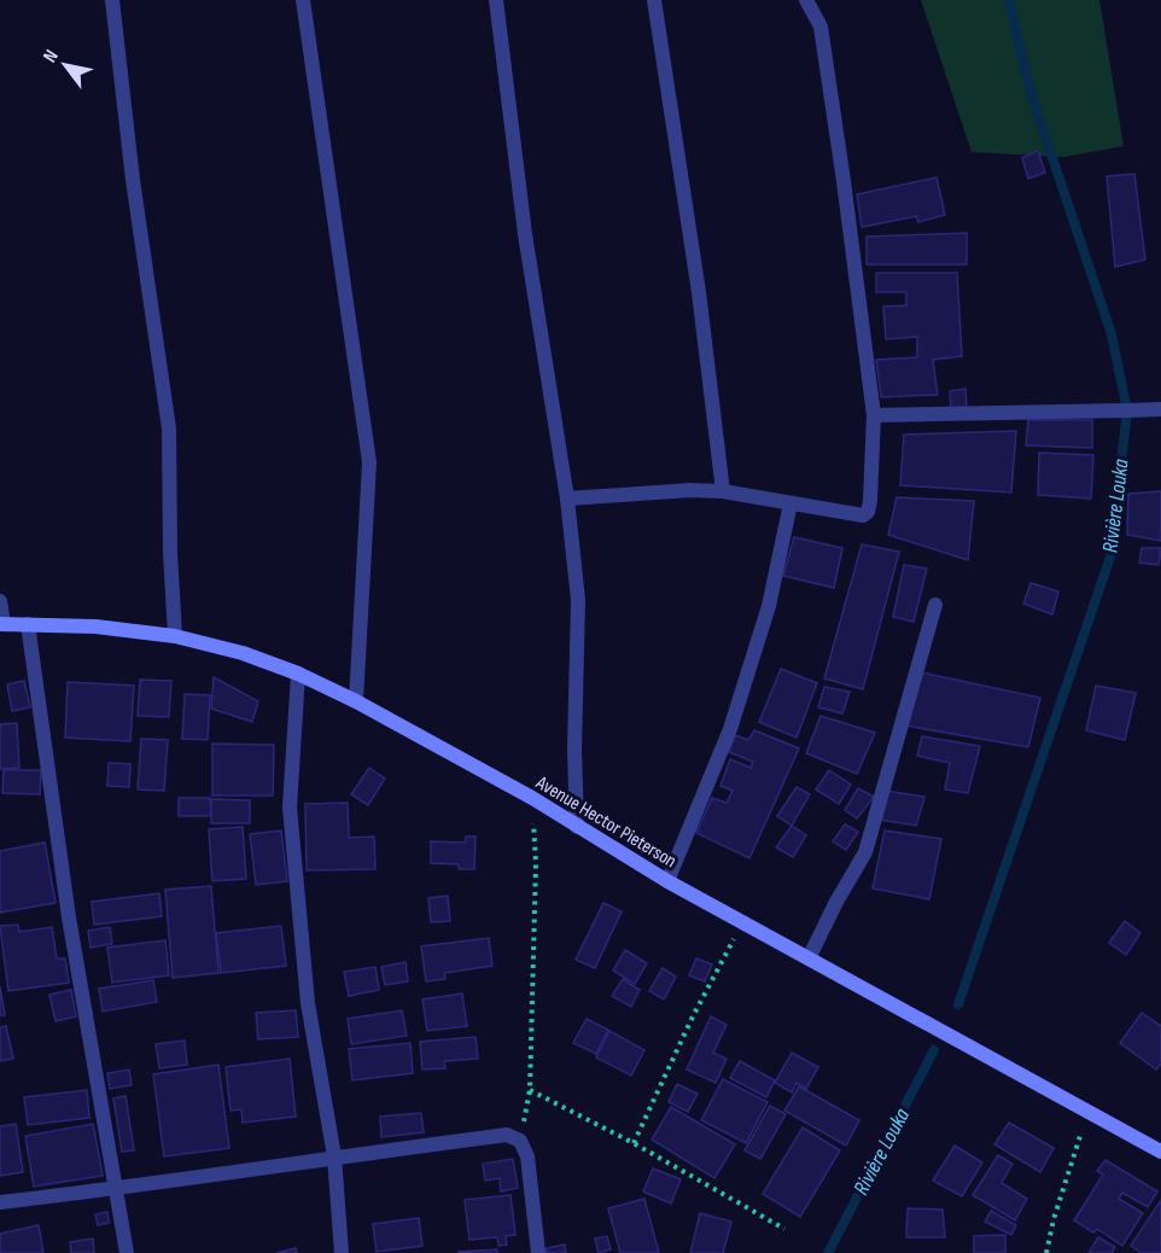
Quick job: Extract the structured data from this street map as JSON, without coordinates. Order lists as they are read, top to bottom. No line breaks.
{"streets":{"street":["Avenue Hector Pieterson"]},"water":["Rivière Louka"],"north":"top left"}
